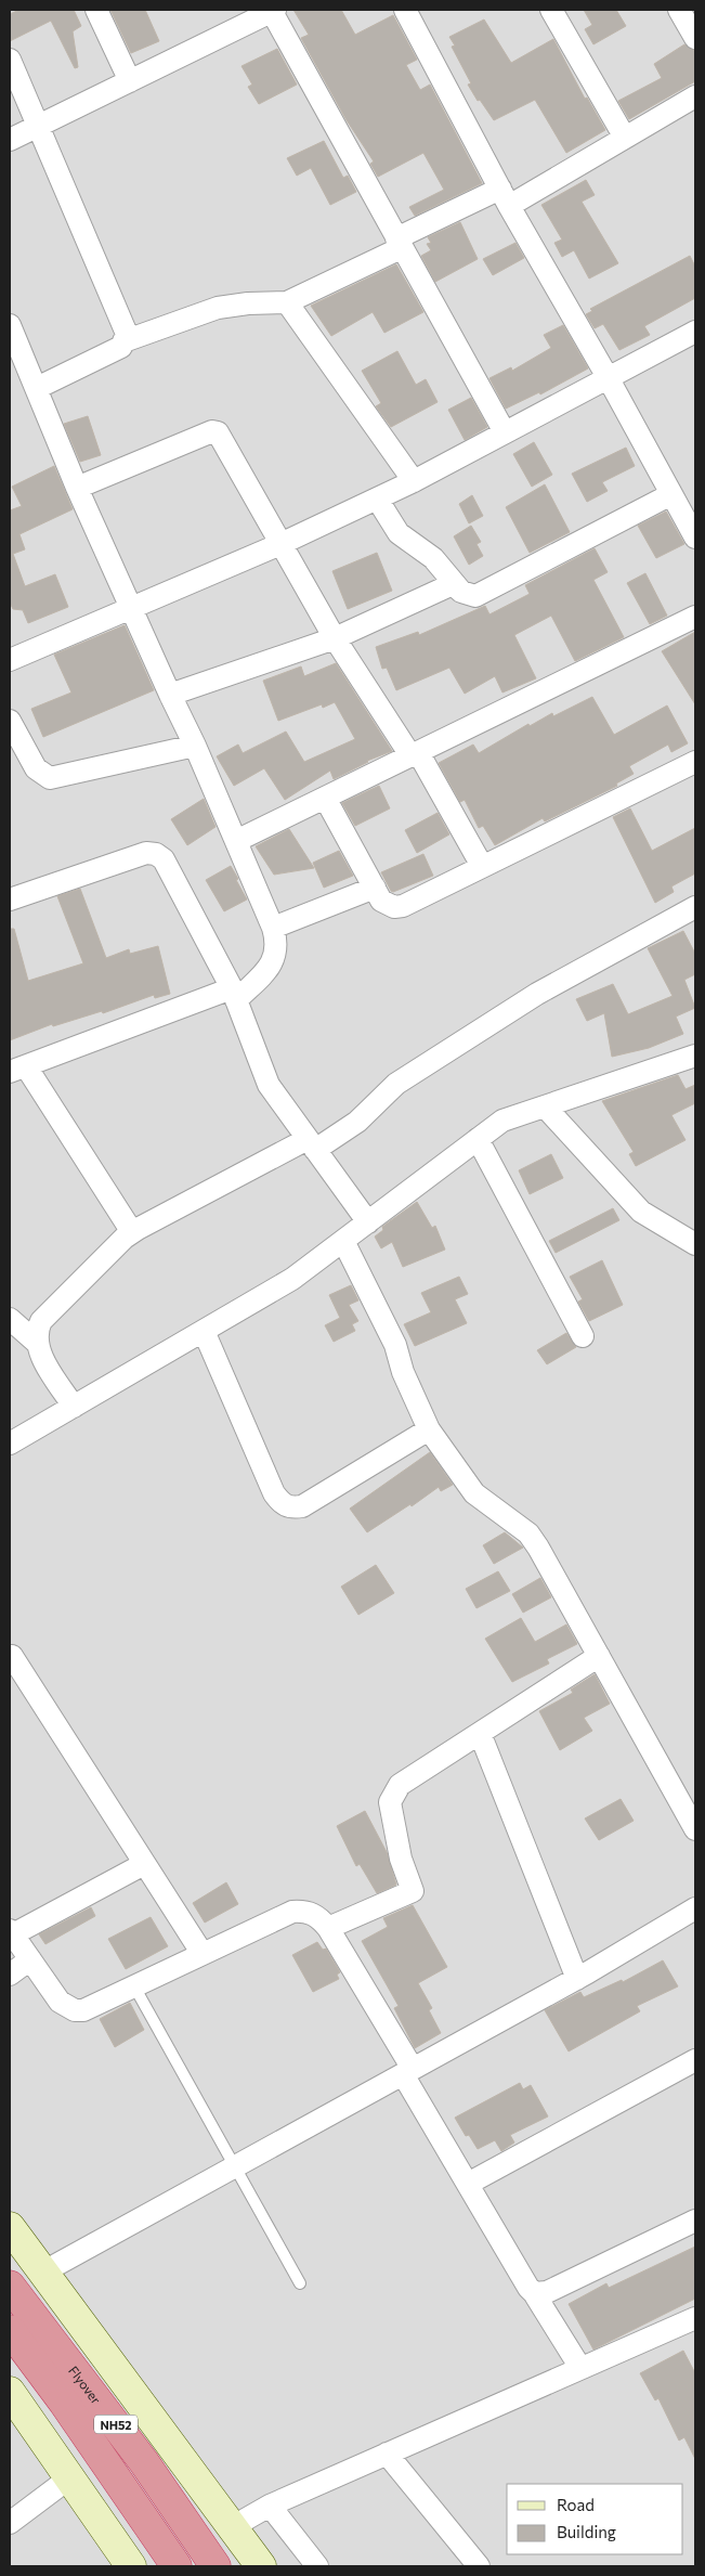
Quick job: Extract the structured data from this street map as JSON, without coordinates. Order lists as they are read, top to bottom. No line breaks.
{"streets":{"highway":["Flyover","NH52"]},"legend":["Road","Building"]}
